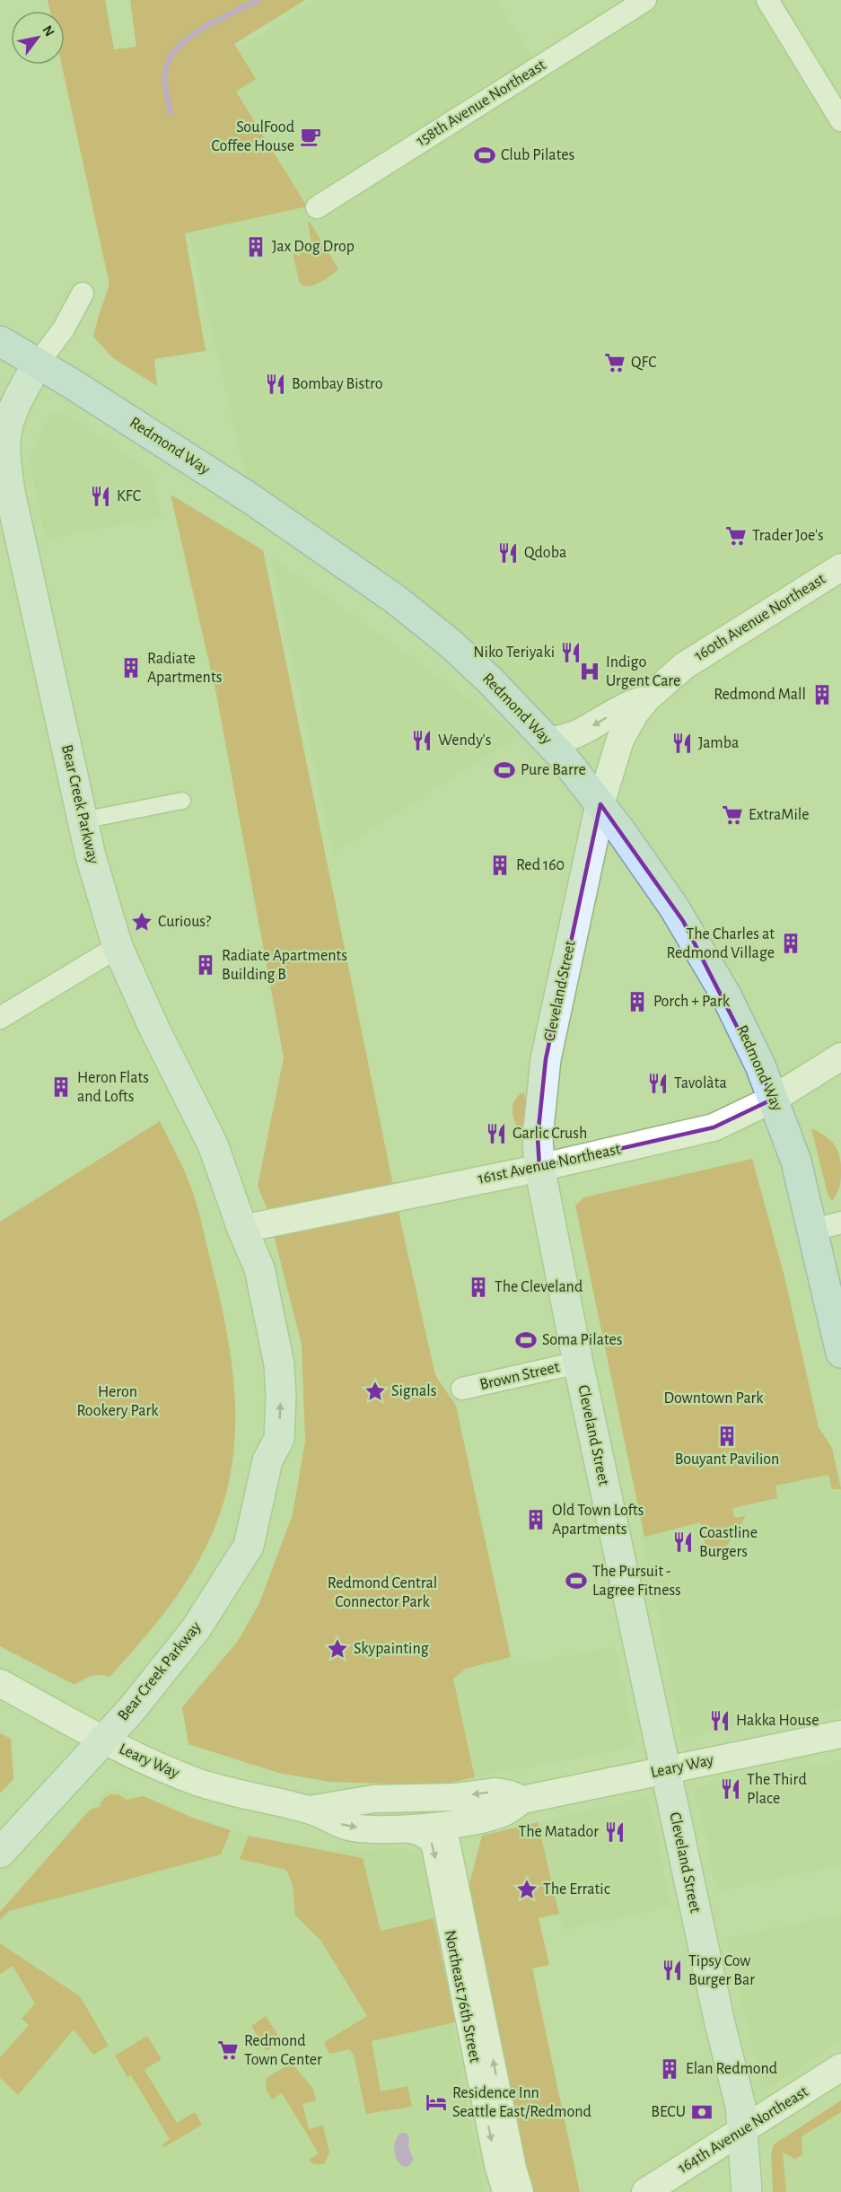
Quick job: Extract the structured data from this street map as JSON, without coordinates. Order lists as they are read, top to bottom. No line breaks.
{"streets":{"main road":["Redmond Way","Bear Creek Parkway","Cleveland Street"],"street":["158th Avenue Northeast","160th Avenue Northeast","161st Avenue Northeast","Brown Street","Leary Way","Northeast 76th Street","164th Avenue Northeast"]},"crossings":[["Redmond Way","160th Avenue Northeast"],["Redmond Way","Bear Creek Parkway"],["Redmond Way","Cleveland Street"],["Redmond Way","161st Avenue Northeast"],["160th Avenue Northeast","Cleveland Street"],["Bear Creek Parkway","161st Avenue Northeast"],["Bear Creek Parkway","Leary Way"],["Cleveland Street","161st Avenue Northeast"],["Cleveland Street","Brown Street"],["Cleveland Street","Leary Way"],["Cleveland Street","164th Avenue Northeast"],["Leary Way","Northeast 76th Street"]],"parks":["Heron Rookery Park","Downtown Park","Redmond Central Connector Park"],"places":{"cafe":["SoulFood Coffee House"],"sports":["Club Pilates","Pure Barre","Soma Pilates","The Pursuit - Lagree Fitness"],"building":["Jax Dog Drop","Radiate Apartments","Redmond Mall","Red 160","The Charles at Redmond Village","Radiate Apartments Building B","Porch + Park","Heron Flats and Lofts","The Cleveland","Bouyant Pavilion","Old Town Lofts Apartments","Elan Redmond"],"supermarket":["QFC","Trader Joe's","ExtraMile","Redmond Town Center"],"restaurant":["Bombay Bistro","KFC","Qdoba","Niko Teriyaki","Wendy's","Jamba","Tavolàta","Garlic Crush","Coastline Burgers","Hakka House","The Third Place","The Matador","Tipsy Cow Burger Bar"],"hospital":["Indigo Urgent Care"],"place":["Curious?","Signals","Skypainting","The Erratic"],"hotel":["Residence Inn Seattle East/Redmond"],"bank":["BECU"]},"north":"top right"}
